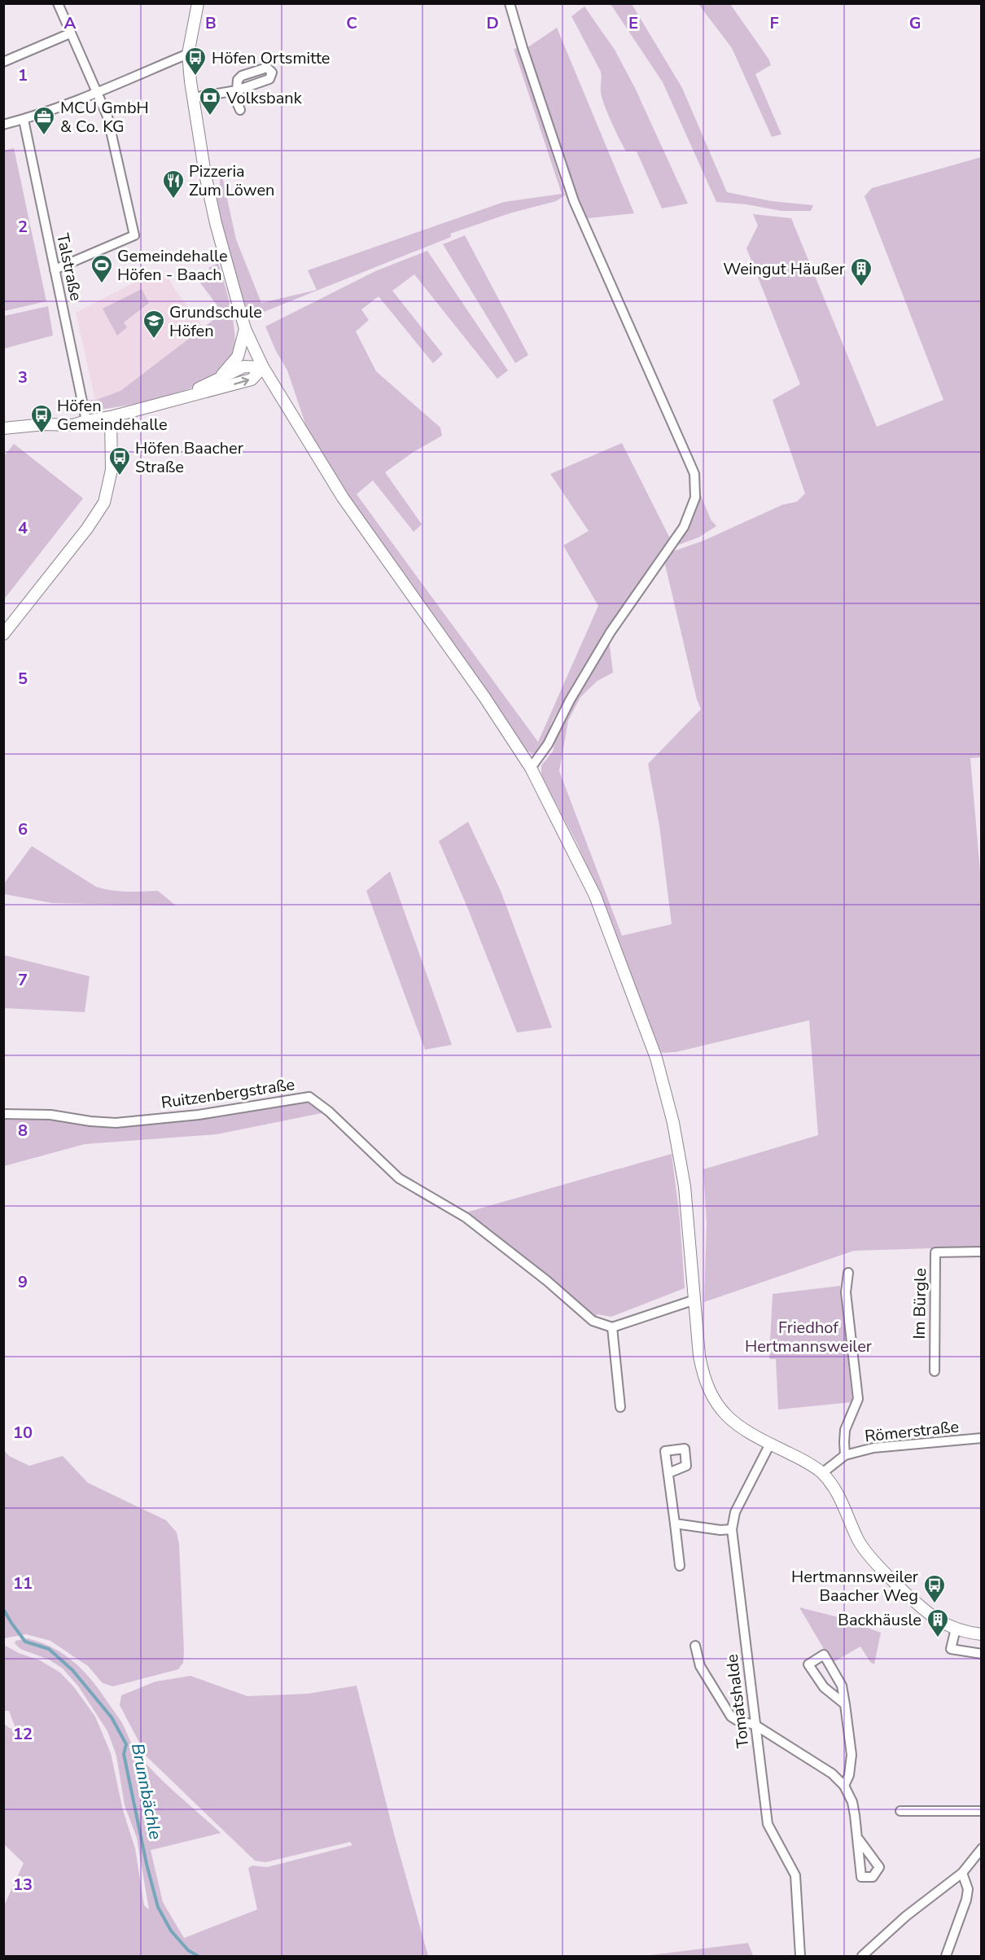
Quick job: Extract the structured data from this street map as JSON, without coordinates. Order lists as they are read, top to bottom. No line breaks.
{"streets":{"street":["Talstraße","Ruitzenbergstraße","Im Bürgle","Römerstraße","Tomatshalde"]},"water":["Brunnbächle"],"parks":["Friedhof Hertmannsweiler"],"places":{"bus stop":["Höfen Ortsmitte","Höfen Gemeindehalle","Höfen Baacher Straße","Hertmannsweiler Baacher Weg"],"bank":["Volksbank"],"office":["MCU GmbH & Co. KG"],"restaurant":["Pizzeria Zum Löwen"],"sports":["Gemeindehalle Höfen - Baach"],"building":["Weingut Häußer","Backhäusle"],"school or university":["Grundschule Höfen"]},"grid":{"columns":["A","B","C","D","E","F","G"],"rows":["1","2","3","4","5","6","7","8","9","10","11","12","13"]}}
